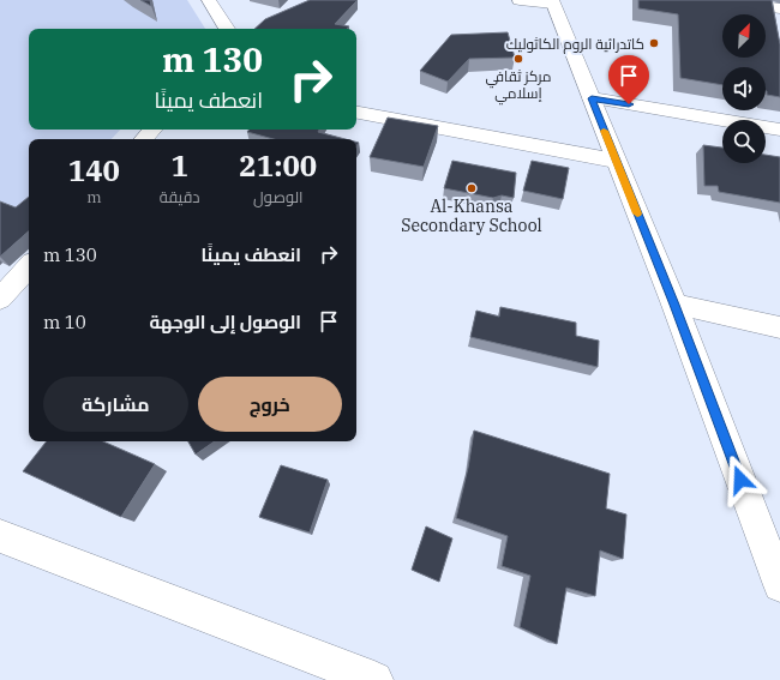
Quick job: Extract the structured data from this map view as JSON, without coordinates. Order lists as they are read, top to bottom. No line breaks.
{"places":["كاتدرائية الروم الكاثوليك","مركز ثقافي إسلامي","Al-Khansa Secondary School"],"north":"top right","page":{"turn":["130 m","انعطف يمينًا"],"eta":["21:00","الوصول","1","دقيقة","140","m"],"list":[{"name":"انعطف يمينًا","value":"130 m"},{"name":"الوصول إلى الوجهة","value":"10 m"}],"buttons":["خروج","مشاركة"]}}
